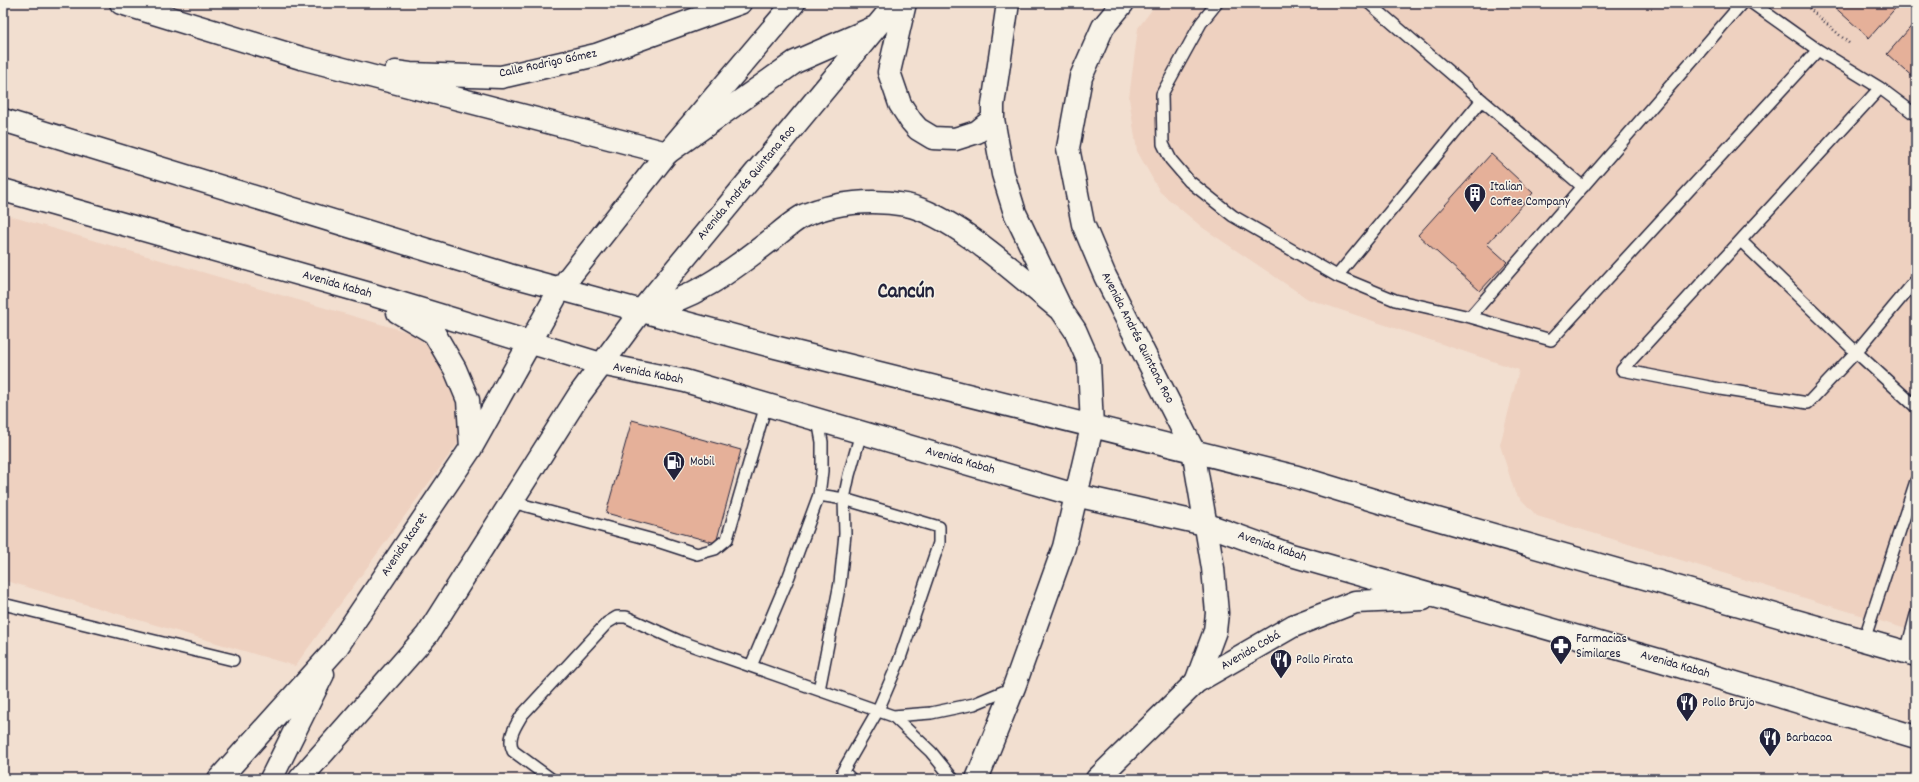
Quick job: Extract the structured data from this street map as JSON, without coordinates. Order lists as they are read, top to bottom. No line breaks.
{"streets":{"main road":["Calle Rodrigo Gómez","Avenida Andrés Quintana Roo","Avenida Kabah","Avenida Xcaret","Avenida Cobá"]},"crossings":[["Avenida Andrés Quintana Roo","Avenida Kabah"],["Avenida Andrés Quintana Roo","Avenida Cobá"],["Avenida Kabah","Avenida Xcaret"],["Avenida Kabah","Avenida Cobá"]],"districts":["Cancún"],"places":{"building":["Italian Coffee Company"],"fuel station":["Mobil"],"pharmacy":["Farmacias Similares"],"restaurant":["Pollo Pirata","Pollo Brujo","Barbacoa"]}}
